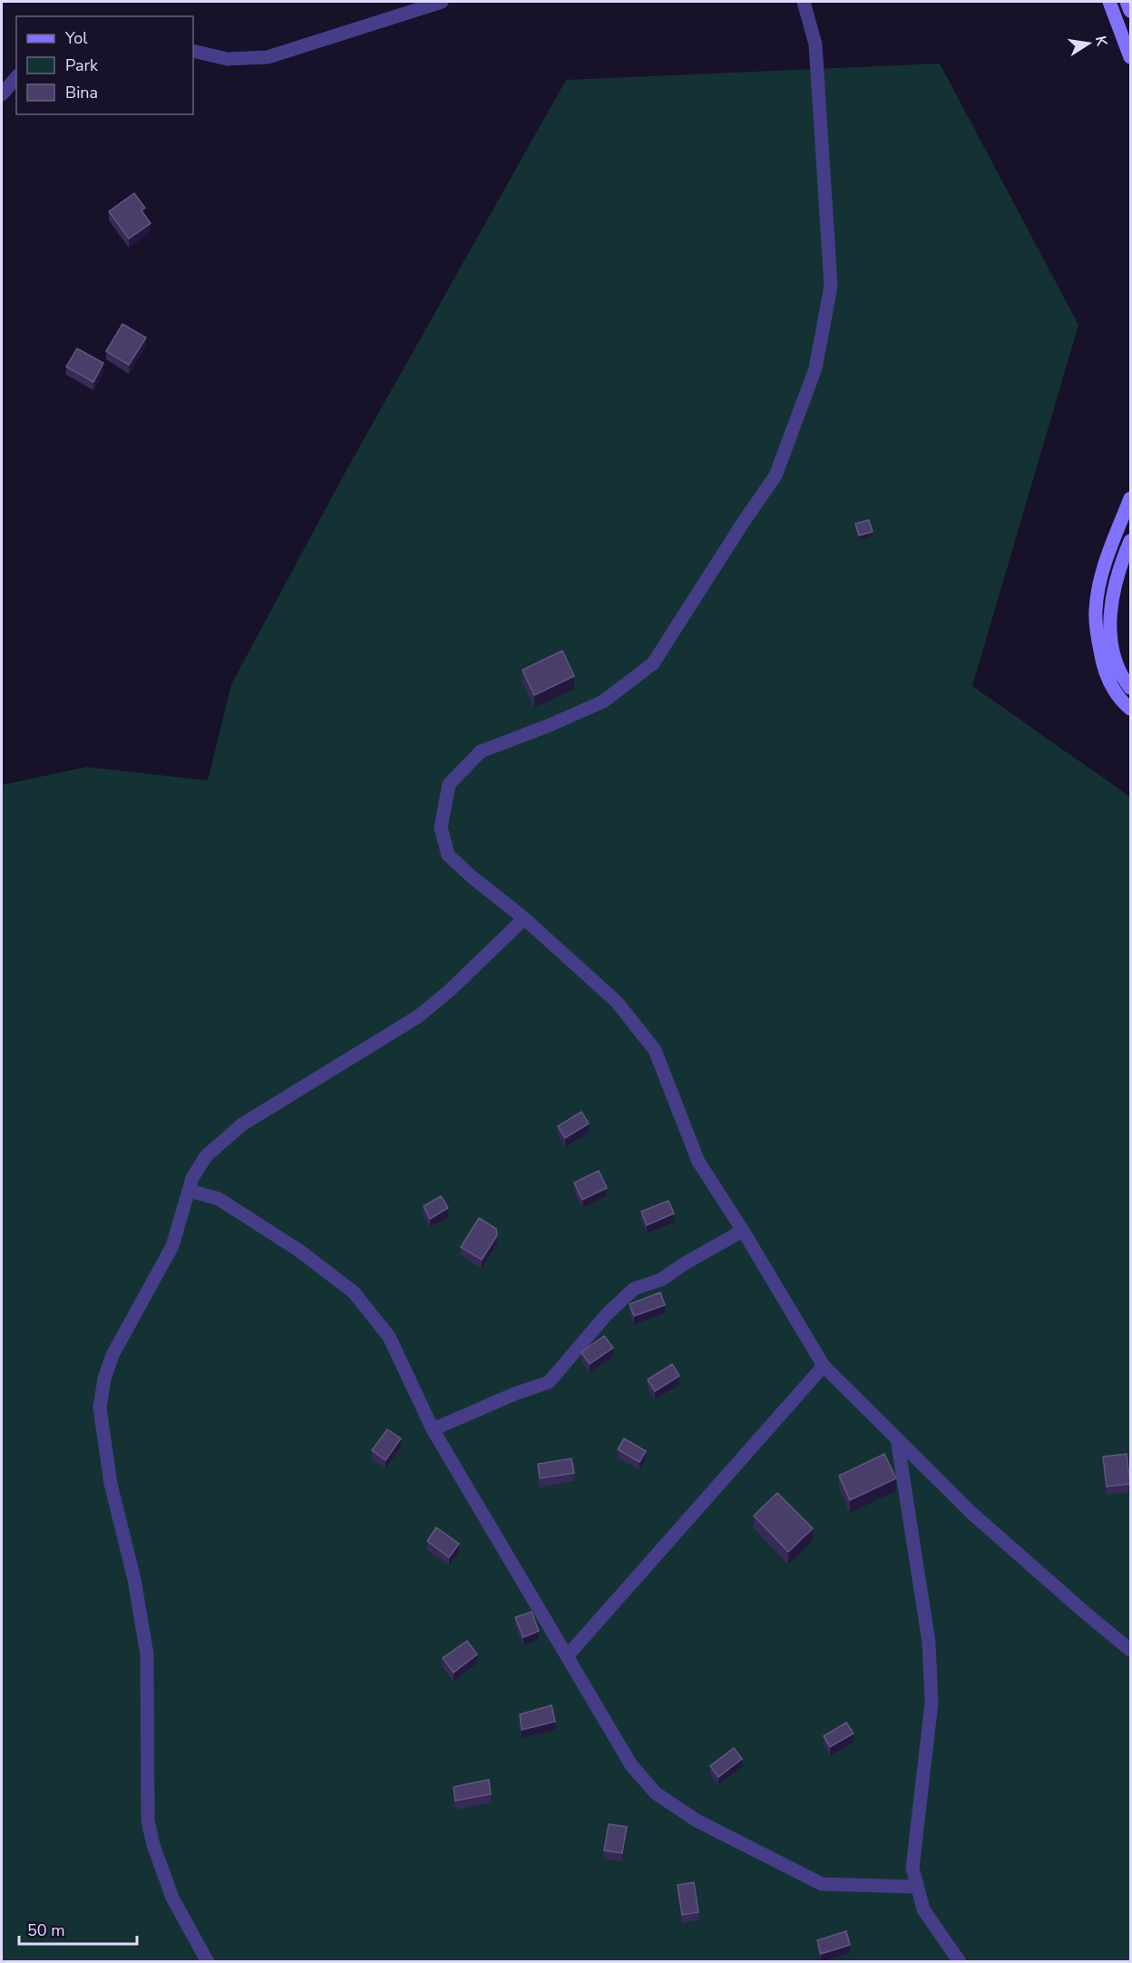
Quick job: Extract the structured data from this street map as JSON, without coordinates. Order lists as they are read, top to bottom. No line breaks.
{"legend":["Yol","Park","Bina"],"scale_bar":"50 m","north":"right"}
